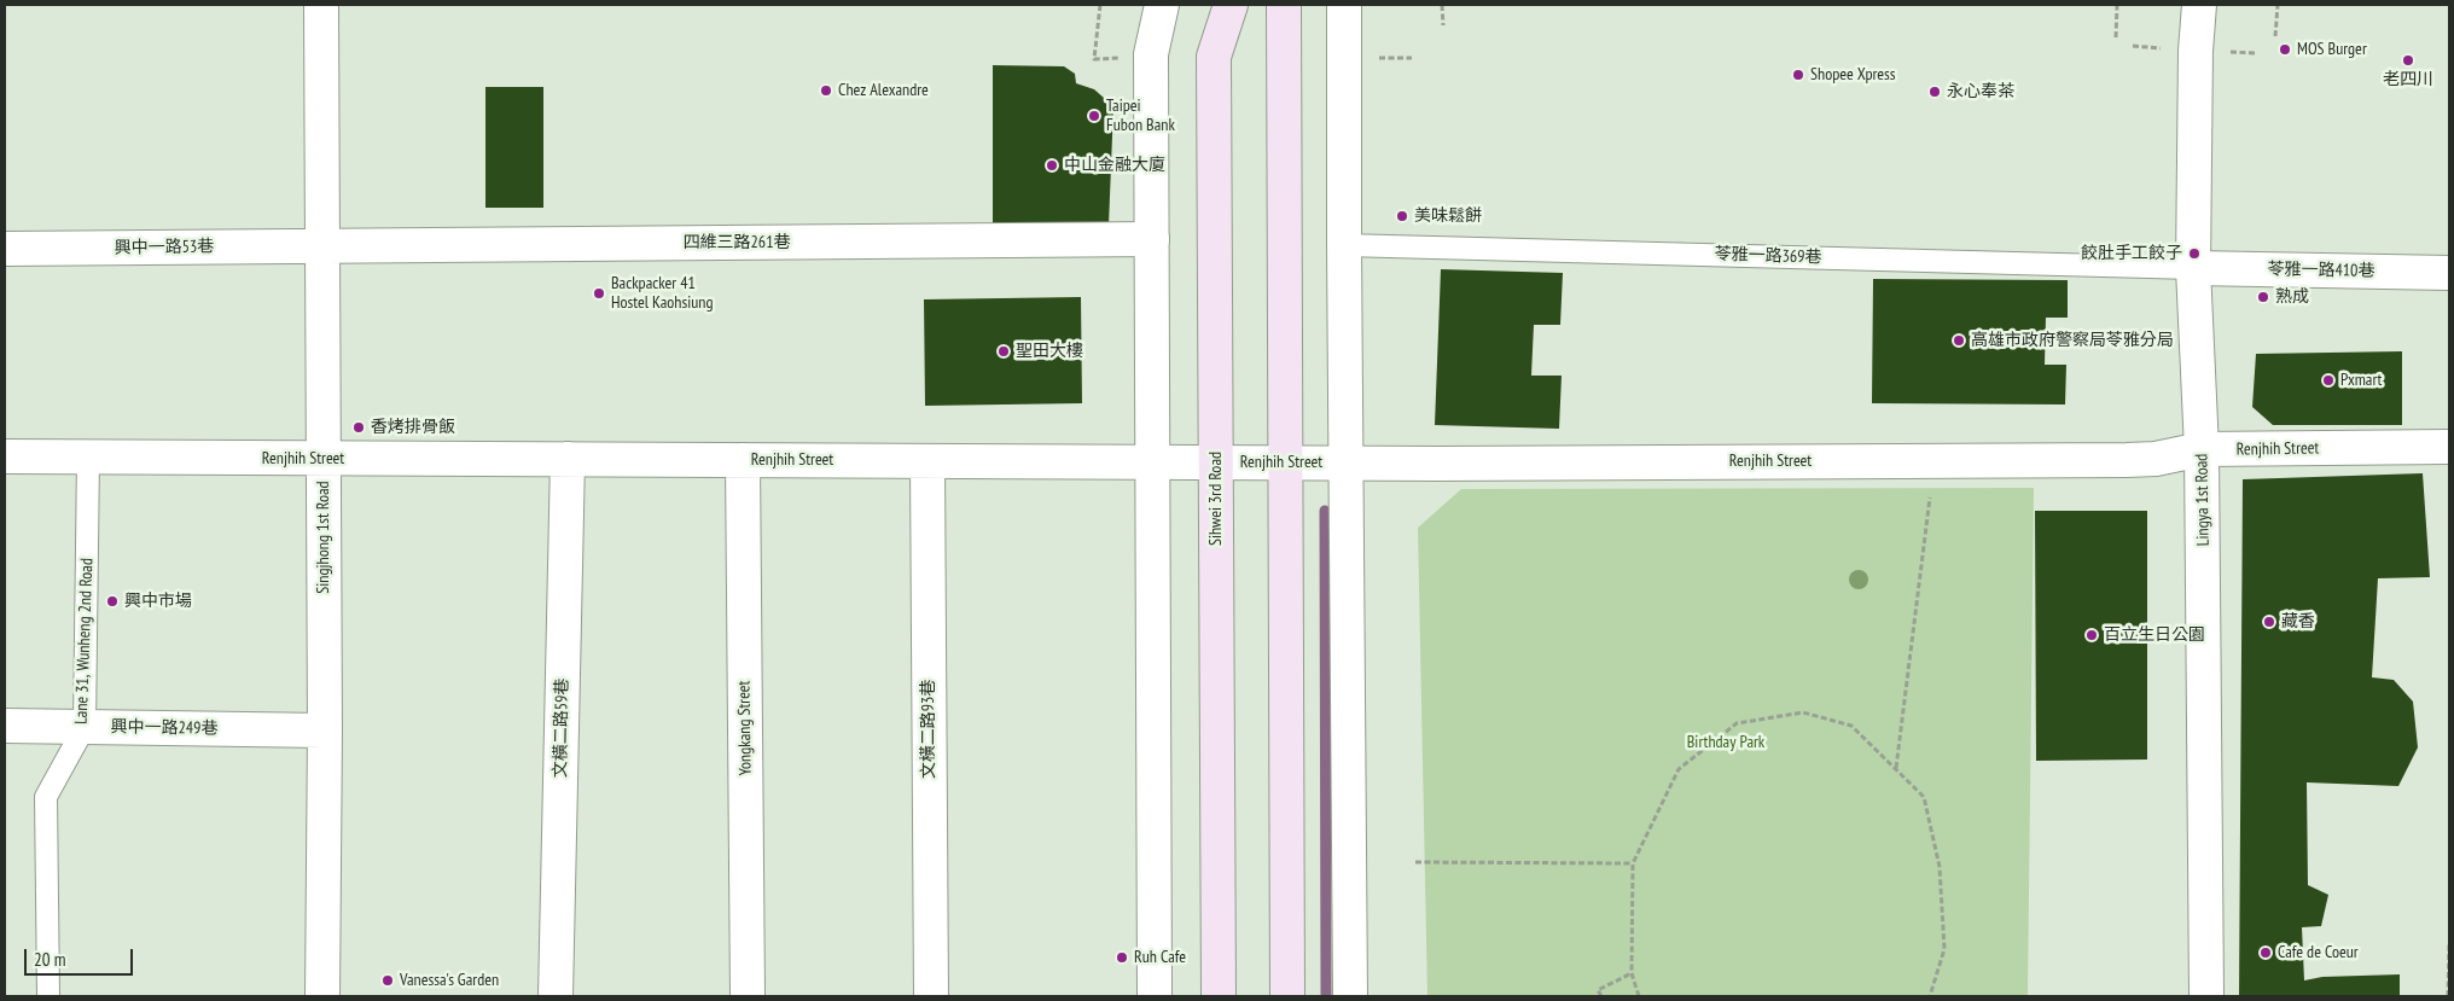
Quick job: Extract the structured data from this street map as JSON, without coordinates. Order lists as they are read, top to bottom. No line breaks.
{"streets":{"main road":["Sihwei 3rd Road"],"street":["四維三路261巷","興中一路53巷","苓雅一路410巷","Renjhih Street","Lingya 1st Road","Singjhong 1st Road","興中一路249巷","文橫二路59巷","Yongkang Street","文橫二路93巷"],"lane":["苓雅一路369巷","Lane 31, Wunheng 2nd Road"]},"crossings":[["四維三路261巷","興中一路53巷"],["四維三路261巷","Singjhong 1st Road"],["興中一路53巷","Singjhong 1st Road"],["苓雅一路369巷","苓雅一路410巷"],["苓雅一路369巷","Lingya 1st Road"],["苓雅一路410巷","Lingya 1st Road"],["Renjhih Street","Sihwei 3rd Road"],["Renjhih Street","Lingya 1st Road"],["Renjhih Street","Singjhong 1st Road"],["Renjhih Street","Lane 31, Wunheng 2nd Road"],["Renjhih Street","文橫二路59巷"],["Renjhih Street","Yongkang Street"],["Renjhih Street","文橫二路93巷"],["Singjhong 1st Road","興中一路249巷"],["Lane 31, Wunheng 2nd Road","興中一路249巷"]],"parks":["Birthday Park"],"places":["MOS Burger","老四川","Shopee Xpress","Chez Alexandre","永心奉茶","Taipei Fubon Bank","中山金融大廈","美味鬆餅","餃肚手工餃子","Backpacker 41 Hostel Kaohsiung","熟成","高雄市政府警察局苓雅分局","聖田大樓","Pxmart","香烤排骨飯","興中市場","藏香","百立生日公園","Cafe de Coeur","Ruh Cafe","Vanessa's Garden"],"scale_bar":"20 m"}
